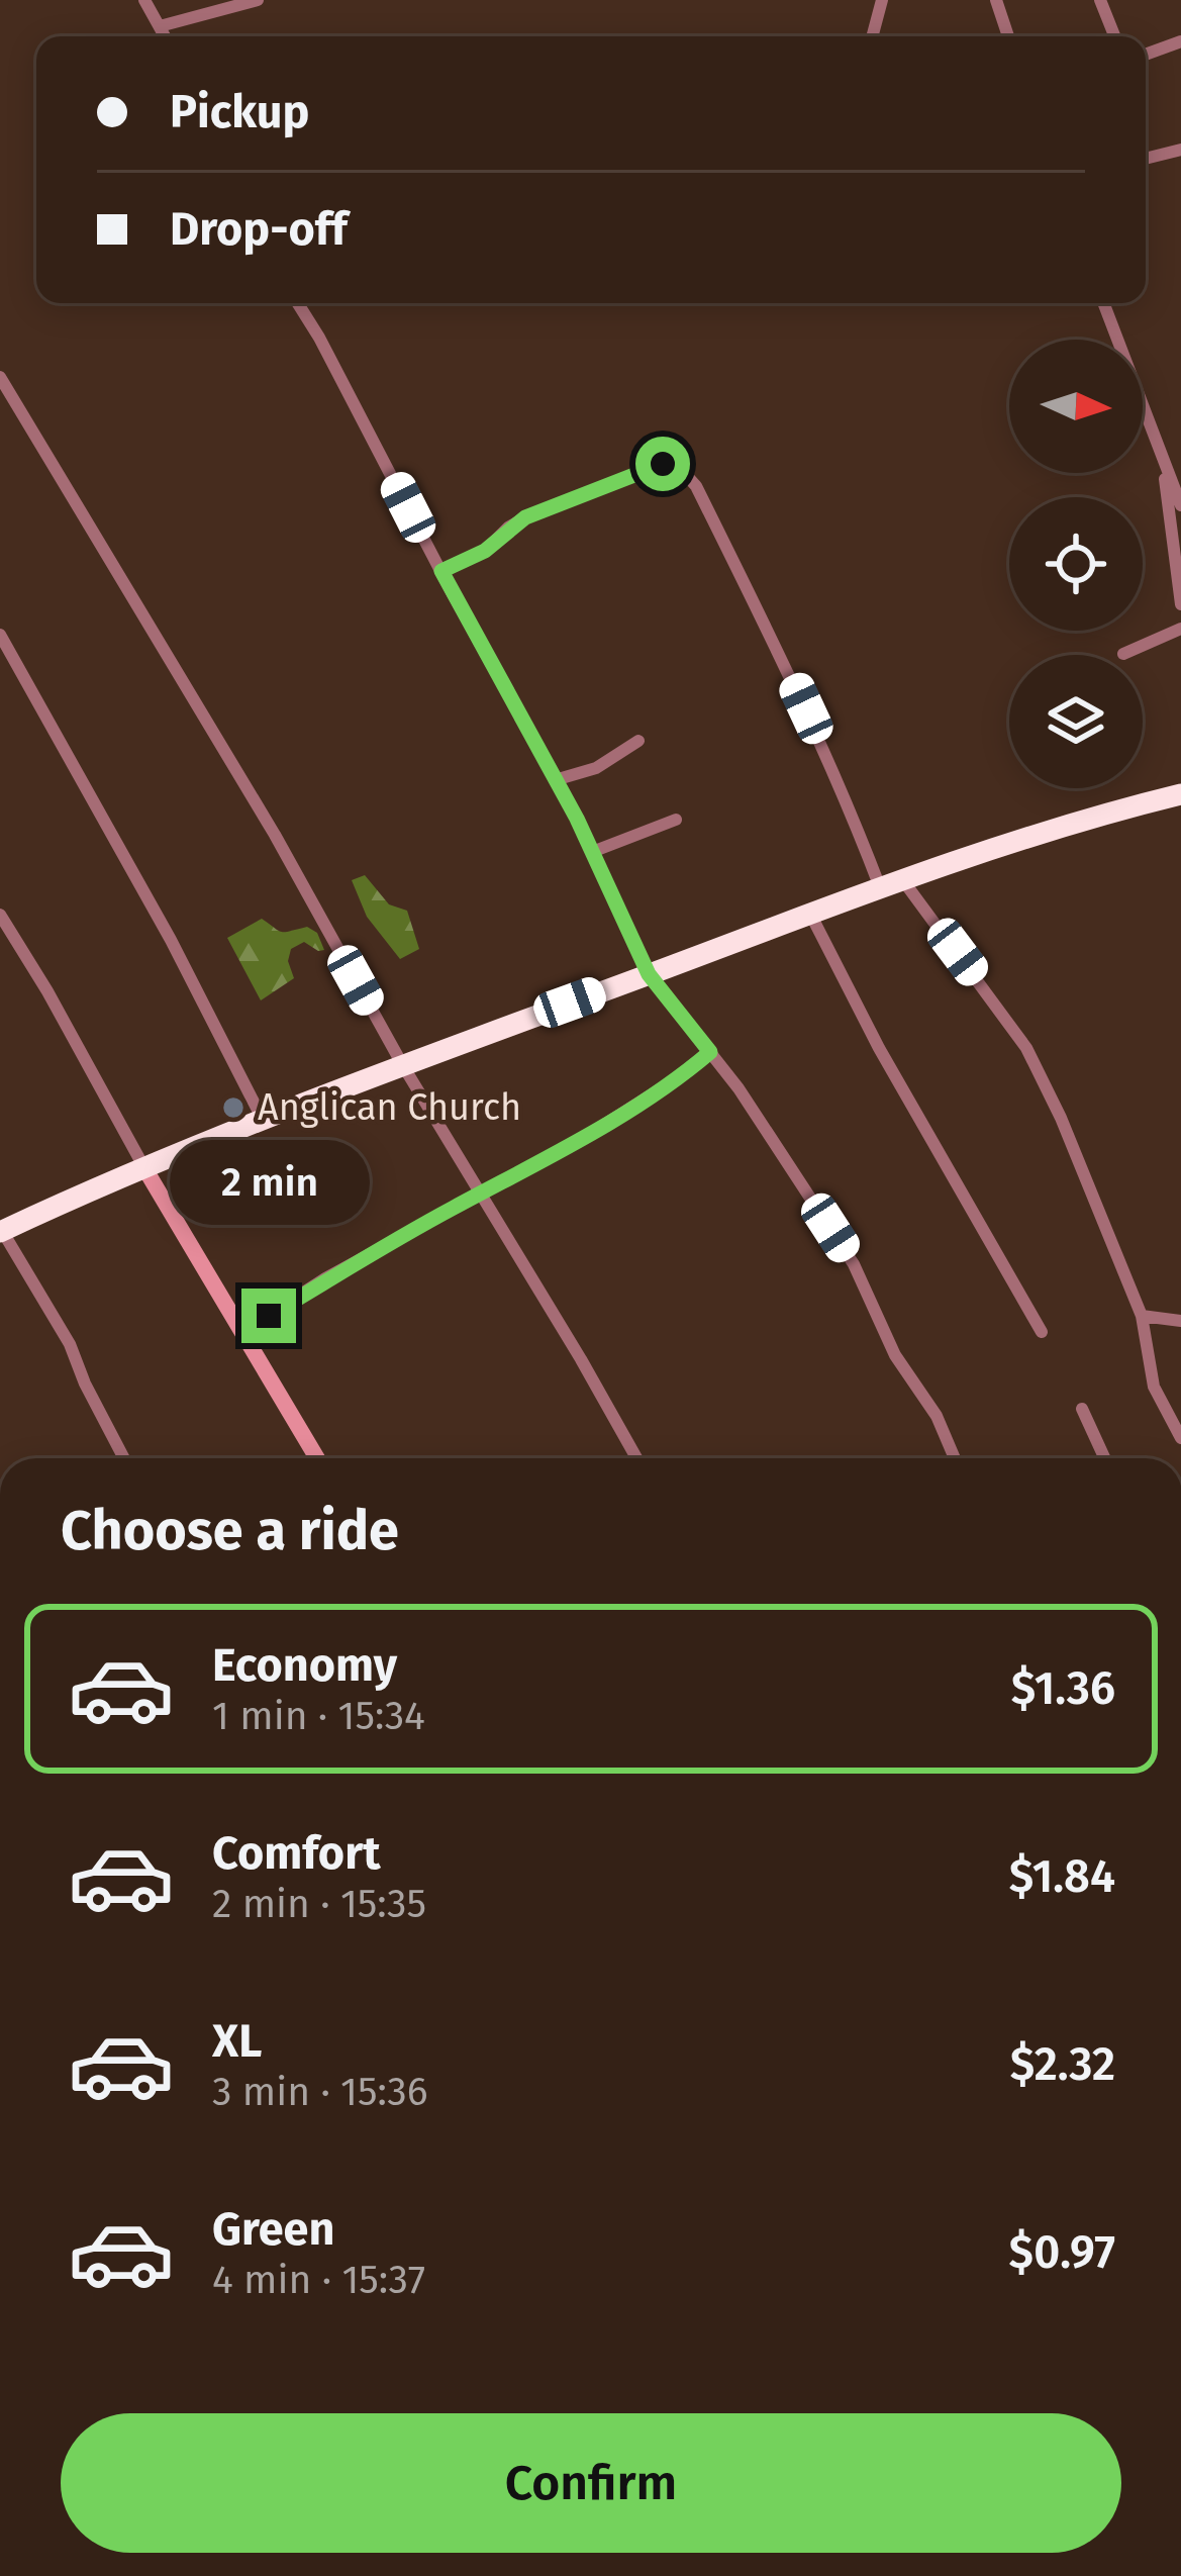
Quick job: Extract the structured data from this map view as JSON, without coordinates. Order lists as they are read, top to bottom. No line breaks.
{"places":["Anglican Church"],"north":"right","page":{"banner":["Pickup","Drop-off"],"bubble":"2 min","heading":"Choose a ride","list":[{"name":"Economy","note":"1 min · 15:34","value":"$1.36"},{"name":"Comfort","note":"2 min · 15:35","value":"$1.84"},{"name":"XL","note":"3 min · 15:36","value":"$2.32"},{"name":"Green","note":"4 min · 15:37","value":"$0.97"}],"buttons":"Confirm"}}
